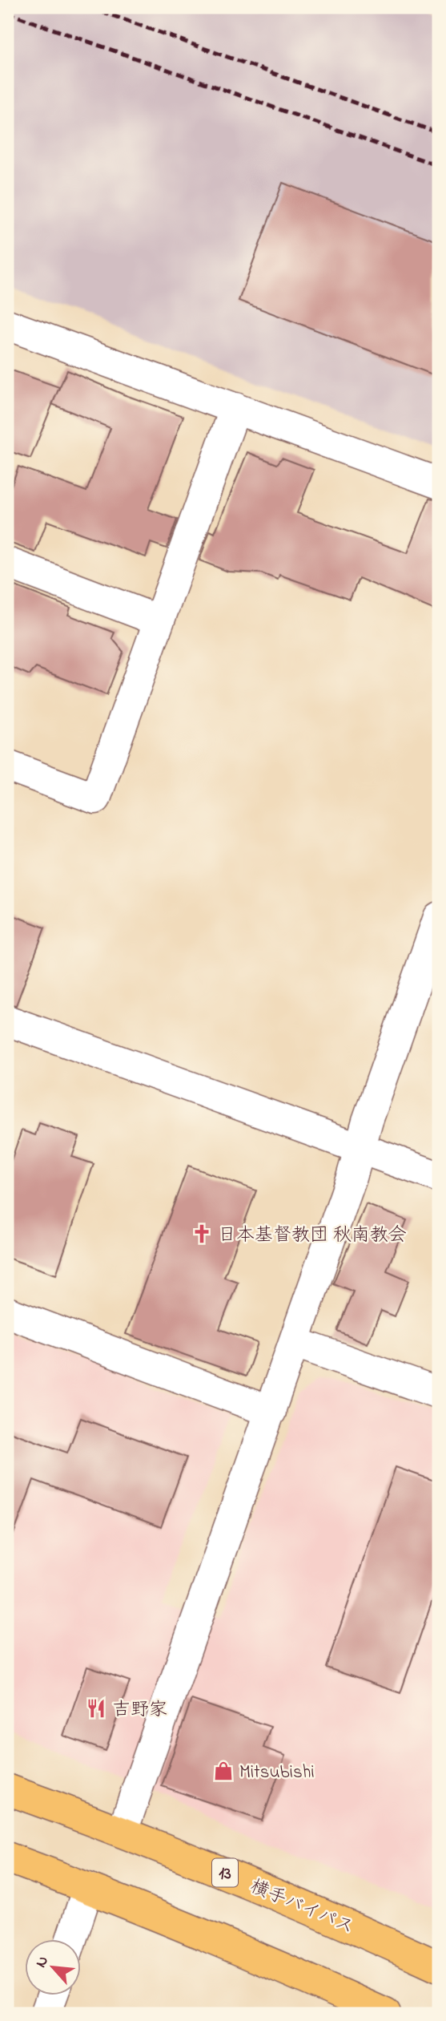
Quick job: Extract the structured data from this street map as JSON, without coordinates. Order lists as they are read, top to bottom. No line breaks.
{"streets":{"highway":["13","横手バイパス"]},"places":{"church":["日本基督教団 秋南教会"],"restaurant":["吉野家"],"shop":["Mitsubishi"]},"north":"top left"}
